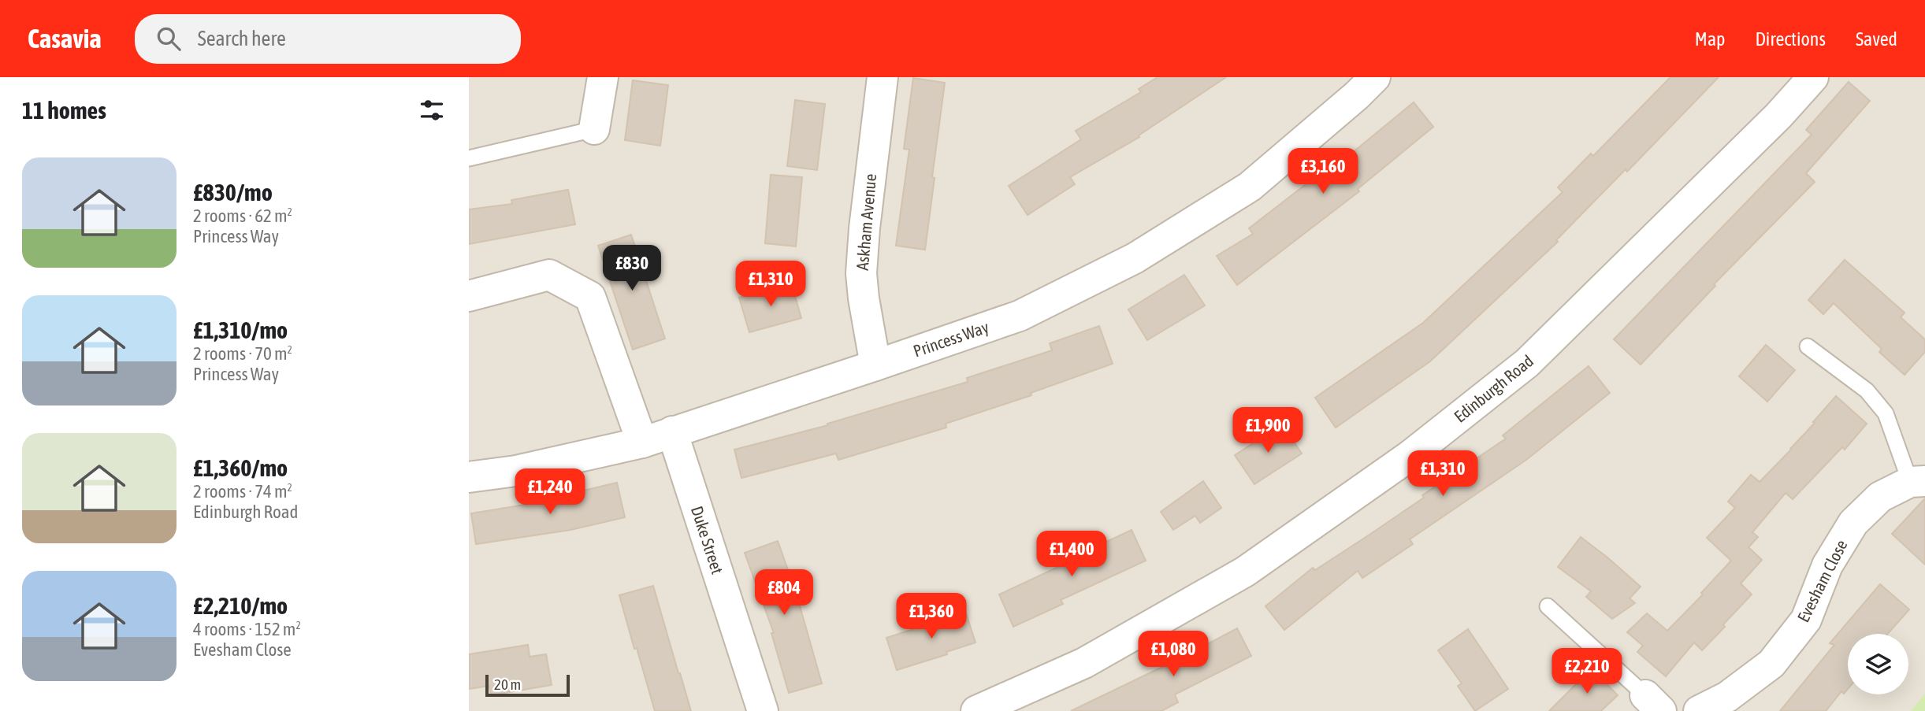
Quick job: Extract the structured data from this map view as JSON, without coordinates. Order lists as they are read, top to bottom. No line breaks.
{"streets":{"street":["Askham Avenue","Princess Way","Edinburgh Road","Duke Street","Evesham Close"]},"crossings":[["Askham Avenue","Princess Way"],["Princess Way","Duke Street"]],"scale_bar":"20 m","page":{"header":"Casavia","search":"Search here","nav":["Map","Directions","Saved"],"heading":"11 homes","list":[{"name":"£830/mo","note":"2 rooms · 62 m² · Princess Way"},{"name":"£1,310/mo","note":"2 rooms · 70 m² · Princess Way"},{"name":"£1,360/mo","note":"2 rooms · 74 m² · Edinburgh Road"},{"name":"£2,210/mo","note":"4 rooms · 152 m² · Evesham Close"}],"price":["£3,160","£830","£1,310","£1,900","£1,310","£1,240","£1,400","£804","£1,360","£1,080","£2,210"],"scale":"20 m"}}
